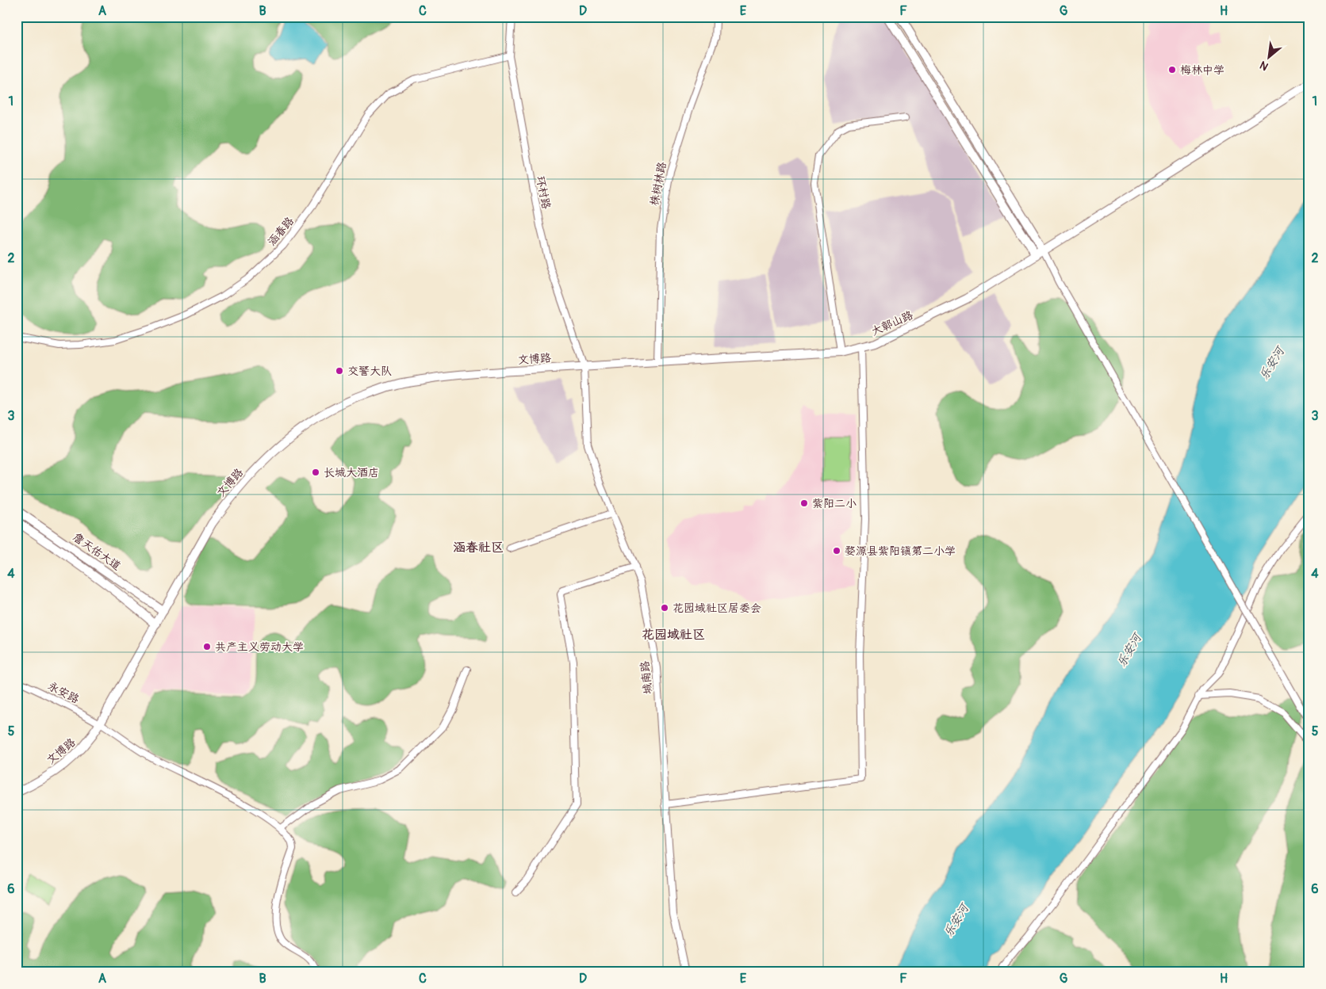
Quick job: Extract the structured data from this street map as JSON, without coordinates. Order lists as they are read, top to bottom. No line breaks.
{"streets":{"main road":["大鄣山路","文博路","詹天佑大道"],"street":["株树林路","环村路","涵春路","城南路","永安路"]},"crossings":[["株树林路","大鄣山路"],["环村路","涵春路"],["环村路","大鄣山路"],["环村路","文博路"],["环村路","城南路"],["大鄣山路","文博路"],["大鄣山路","城南路"],["文博路","詹天佑大道"],["文博路","城南路"],["文博路","永安路"]],"districts":["涵春社区","花园域社区"],"water":["乐安河"],"places":["梅林中学","交警大队","长城大酒店","紫阳二小","婺源县紫阳镇第二小学","花园域社区居委会","共产主义劳动大学"],"north":"bottom left","grid":{"columns":["A","B","C","D","E","F","G","H"],"rows":["1","2","3","4","5","6"]}}
